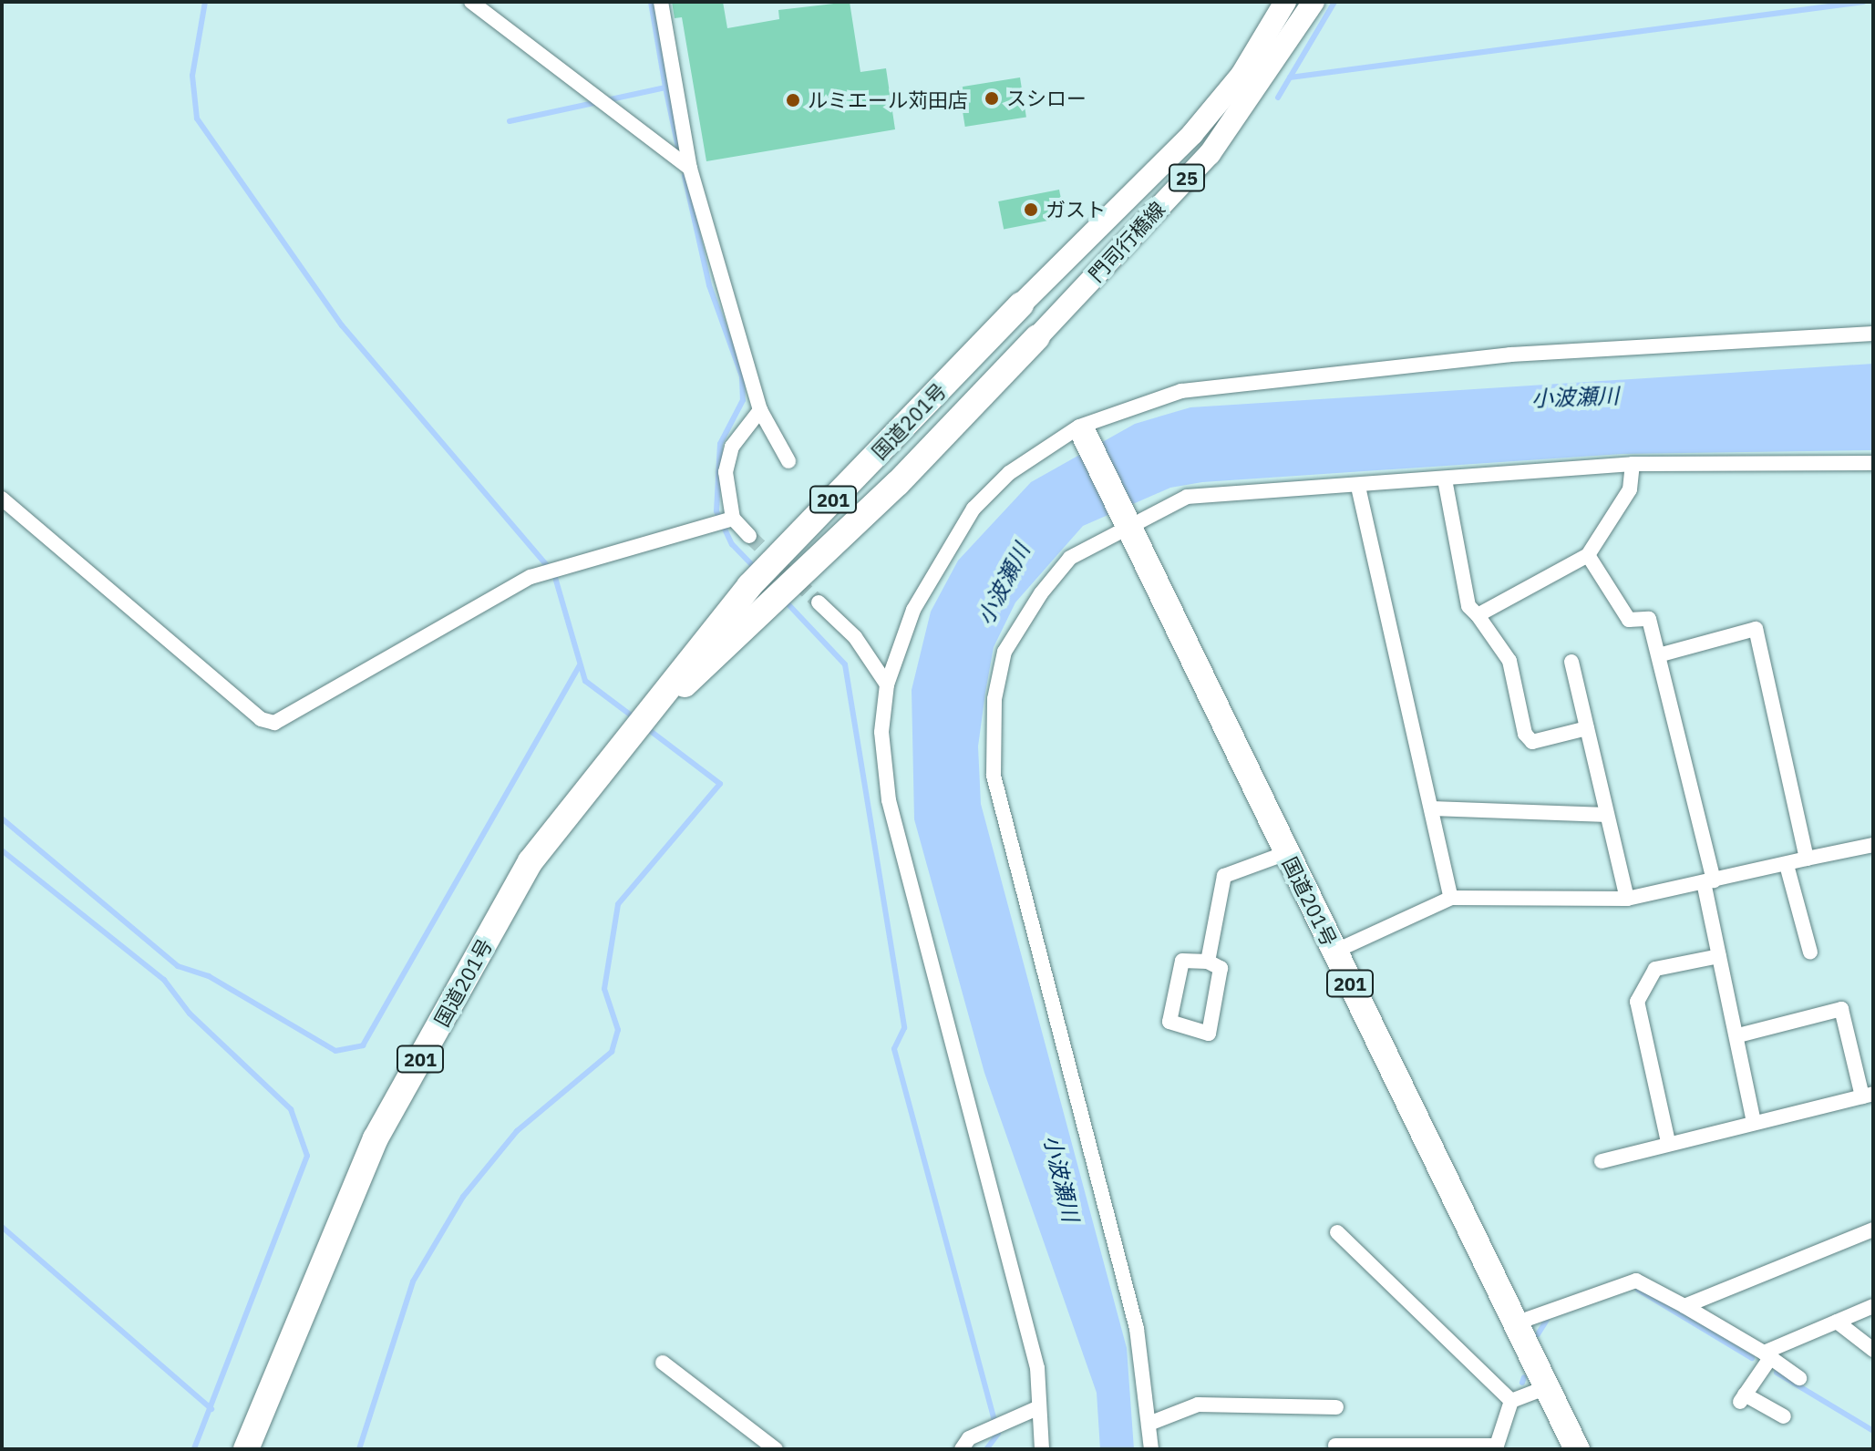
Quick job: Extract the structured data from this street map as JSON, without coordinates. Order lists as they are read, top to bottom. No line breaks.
{"streets":{"highway":["国道201号","201"],"main road":["25","門司行橋線"]},"crossings":[["門司行橋線","国道201号"]],"water":["小波瀬川"],"places":["スシロー","ルミエール苅田店","ガスト"]}
